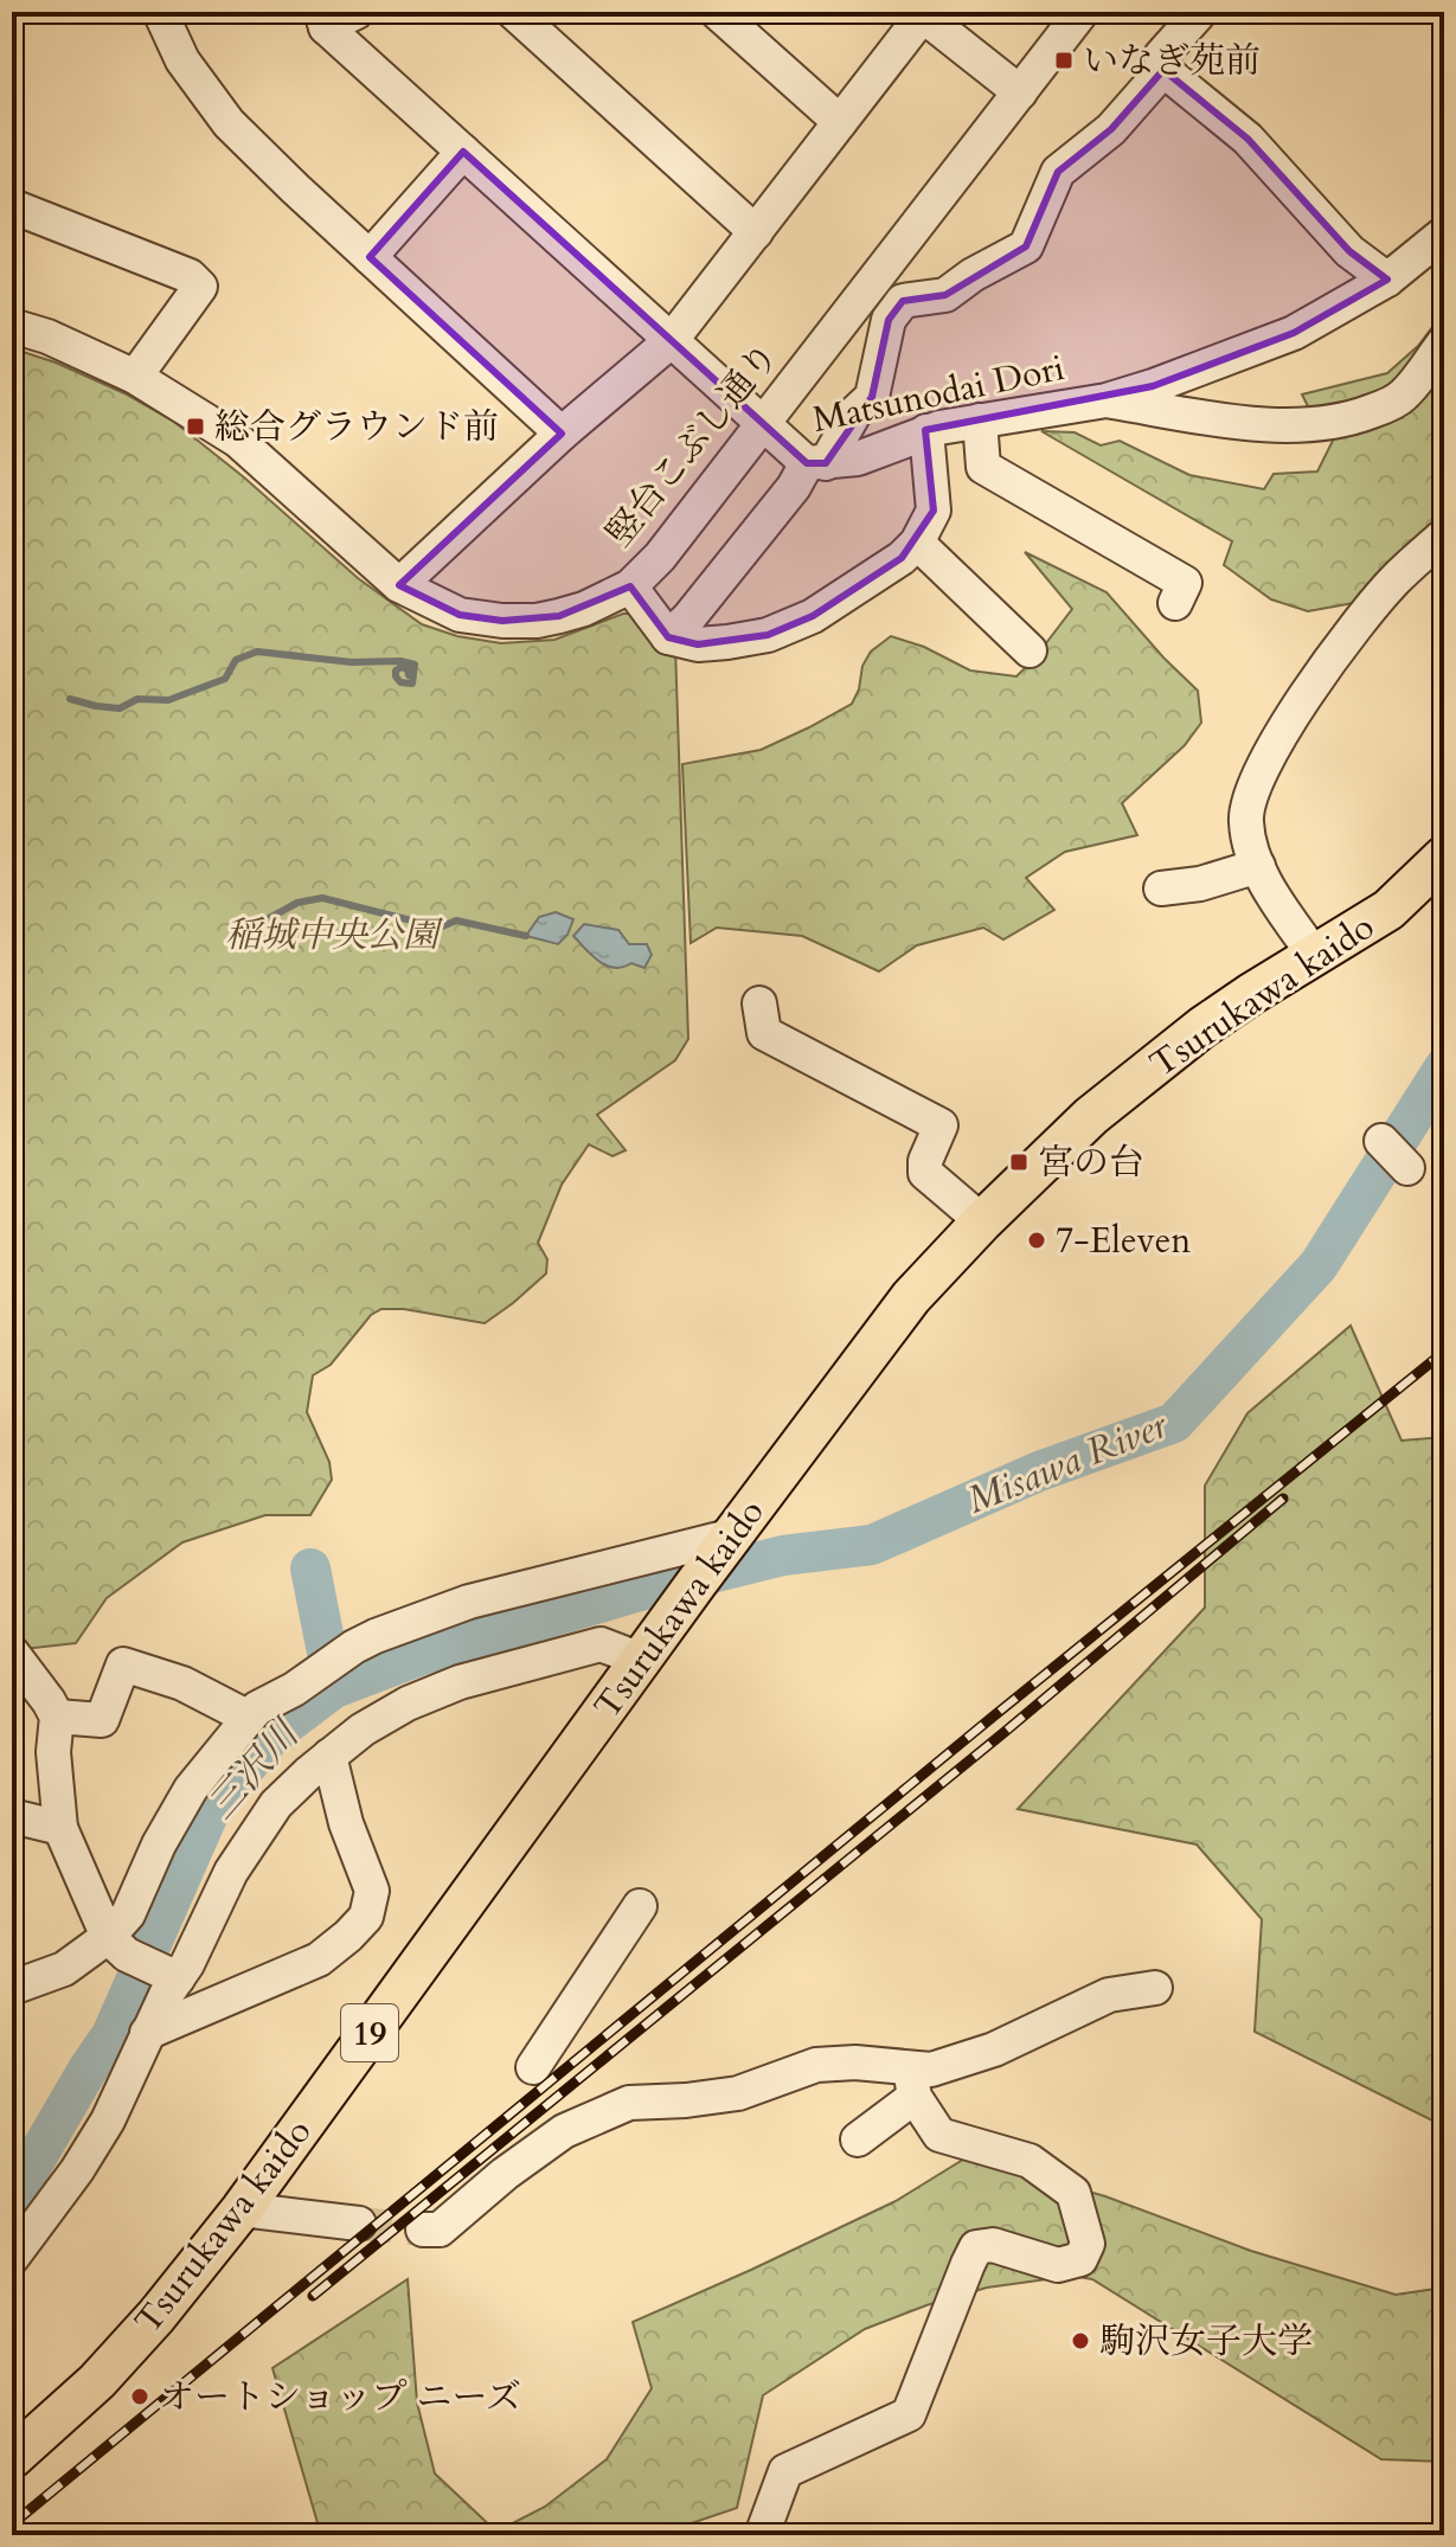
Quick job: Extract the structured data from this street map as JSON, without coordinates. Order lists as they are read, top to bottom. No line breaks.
{"streets":{"main road":["Tsurukawa kaido","19"],"street":["Matsunodai Dori","竪台こぶし通り"]},"crossings":[["Matsunodai Dori","竪台こぶし通り"]],"water":["Misawa River","三沢川"],"parks":["稲城中央公園"],"places":{"transit":["いなぎ苑前","総合グラウンド前","宮の台"],"other":["7-Eleven","駒沢女子大学","オートショップ ニーズ"]}}
